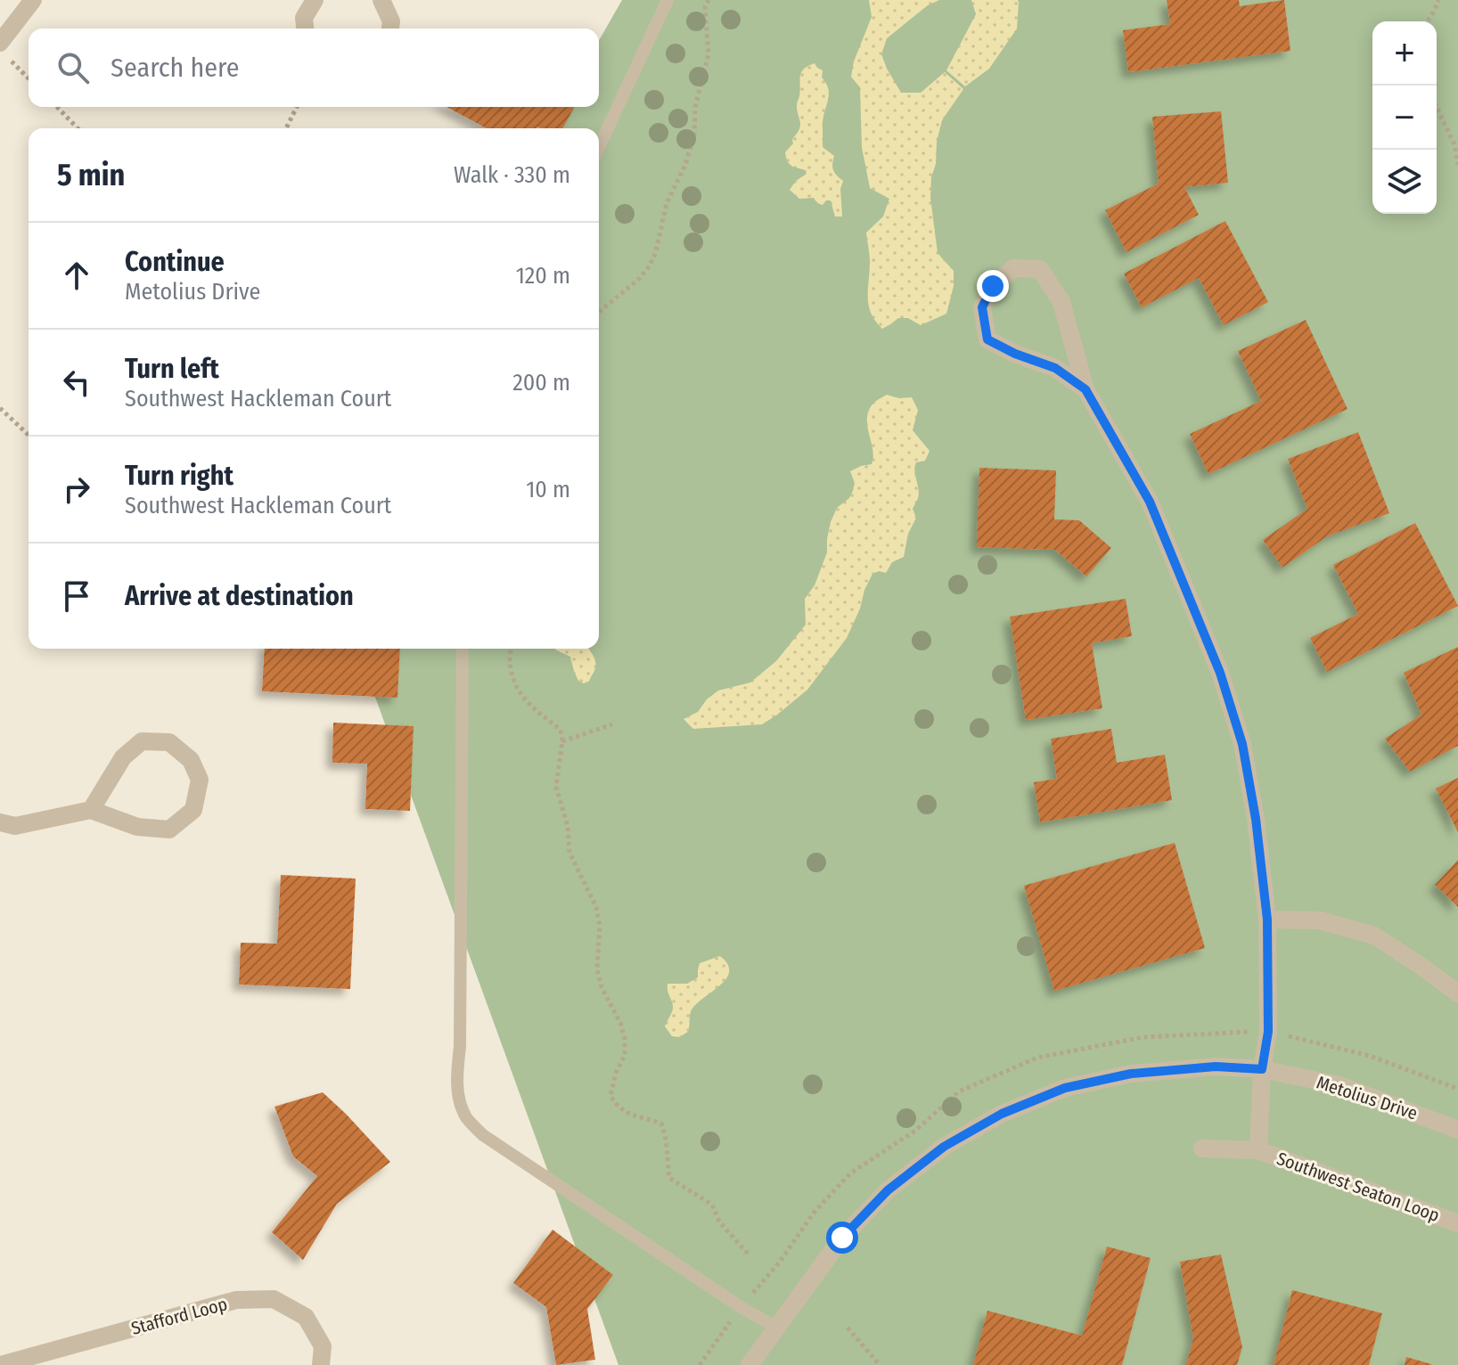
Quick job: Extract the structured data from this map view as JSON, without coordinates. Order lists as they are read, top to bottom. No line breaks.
{"streets":{"street":["Metolius Drive","Southwest Seaton Loop","Stafford Loop"]},"crossings":[["Metolius Drive","Southwest Seaton Loop"]],"page":{"map_buttons":["+","−"],"search":"Search here","heading":["5 min","Walk · 330 m"],"list":[["Continue","Metolius Drive","120 m"],["Turn left","Southwest Hackleman Court","200 m"],["Turn right","Southwest Hackleman Court","10 m"],"Arrive at destination"]}}
